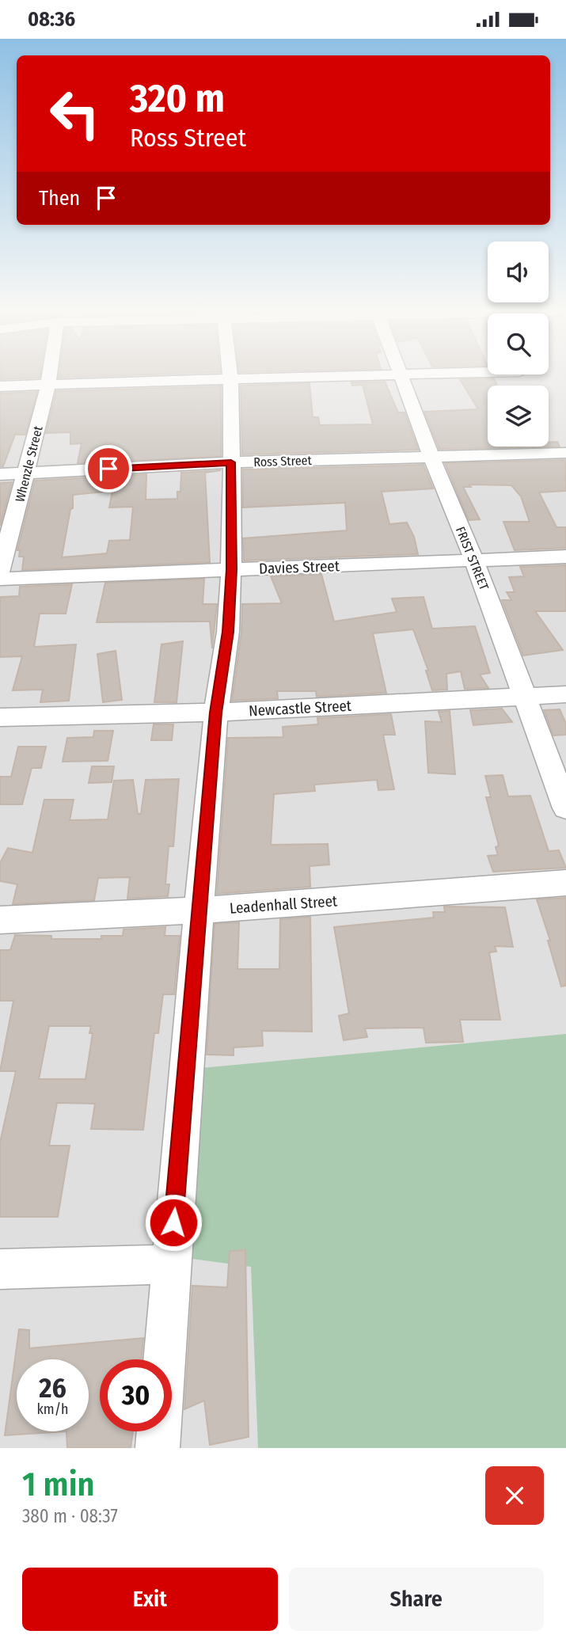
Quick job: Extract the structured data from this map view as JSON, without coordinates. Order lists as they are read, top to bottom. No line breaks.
{"streets":{"street":["Ross Street","Whenzle Street","FRIST STREET","Davies Street","Newcastle Street","Leadenhall Street"]},"crossings":[["Ross Street","Whenzle Street"],["Ross Street","FRIST STREET"],["FRIST STREET","Davies Street"],["FRIST STREET","Newcastle Street"]],"page":{"status":"08:36","turn":["320 m","Ross Street"],"then":"Then","speed":"26 km/h","limit":"30","heading":["1 min","380 m · 08:37"],"buttons":["Exit","Share"]}}
